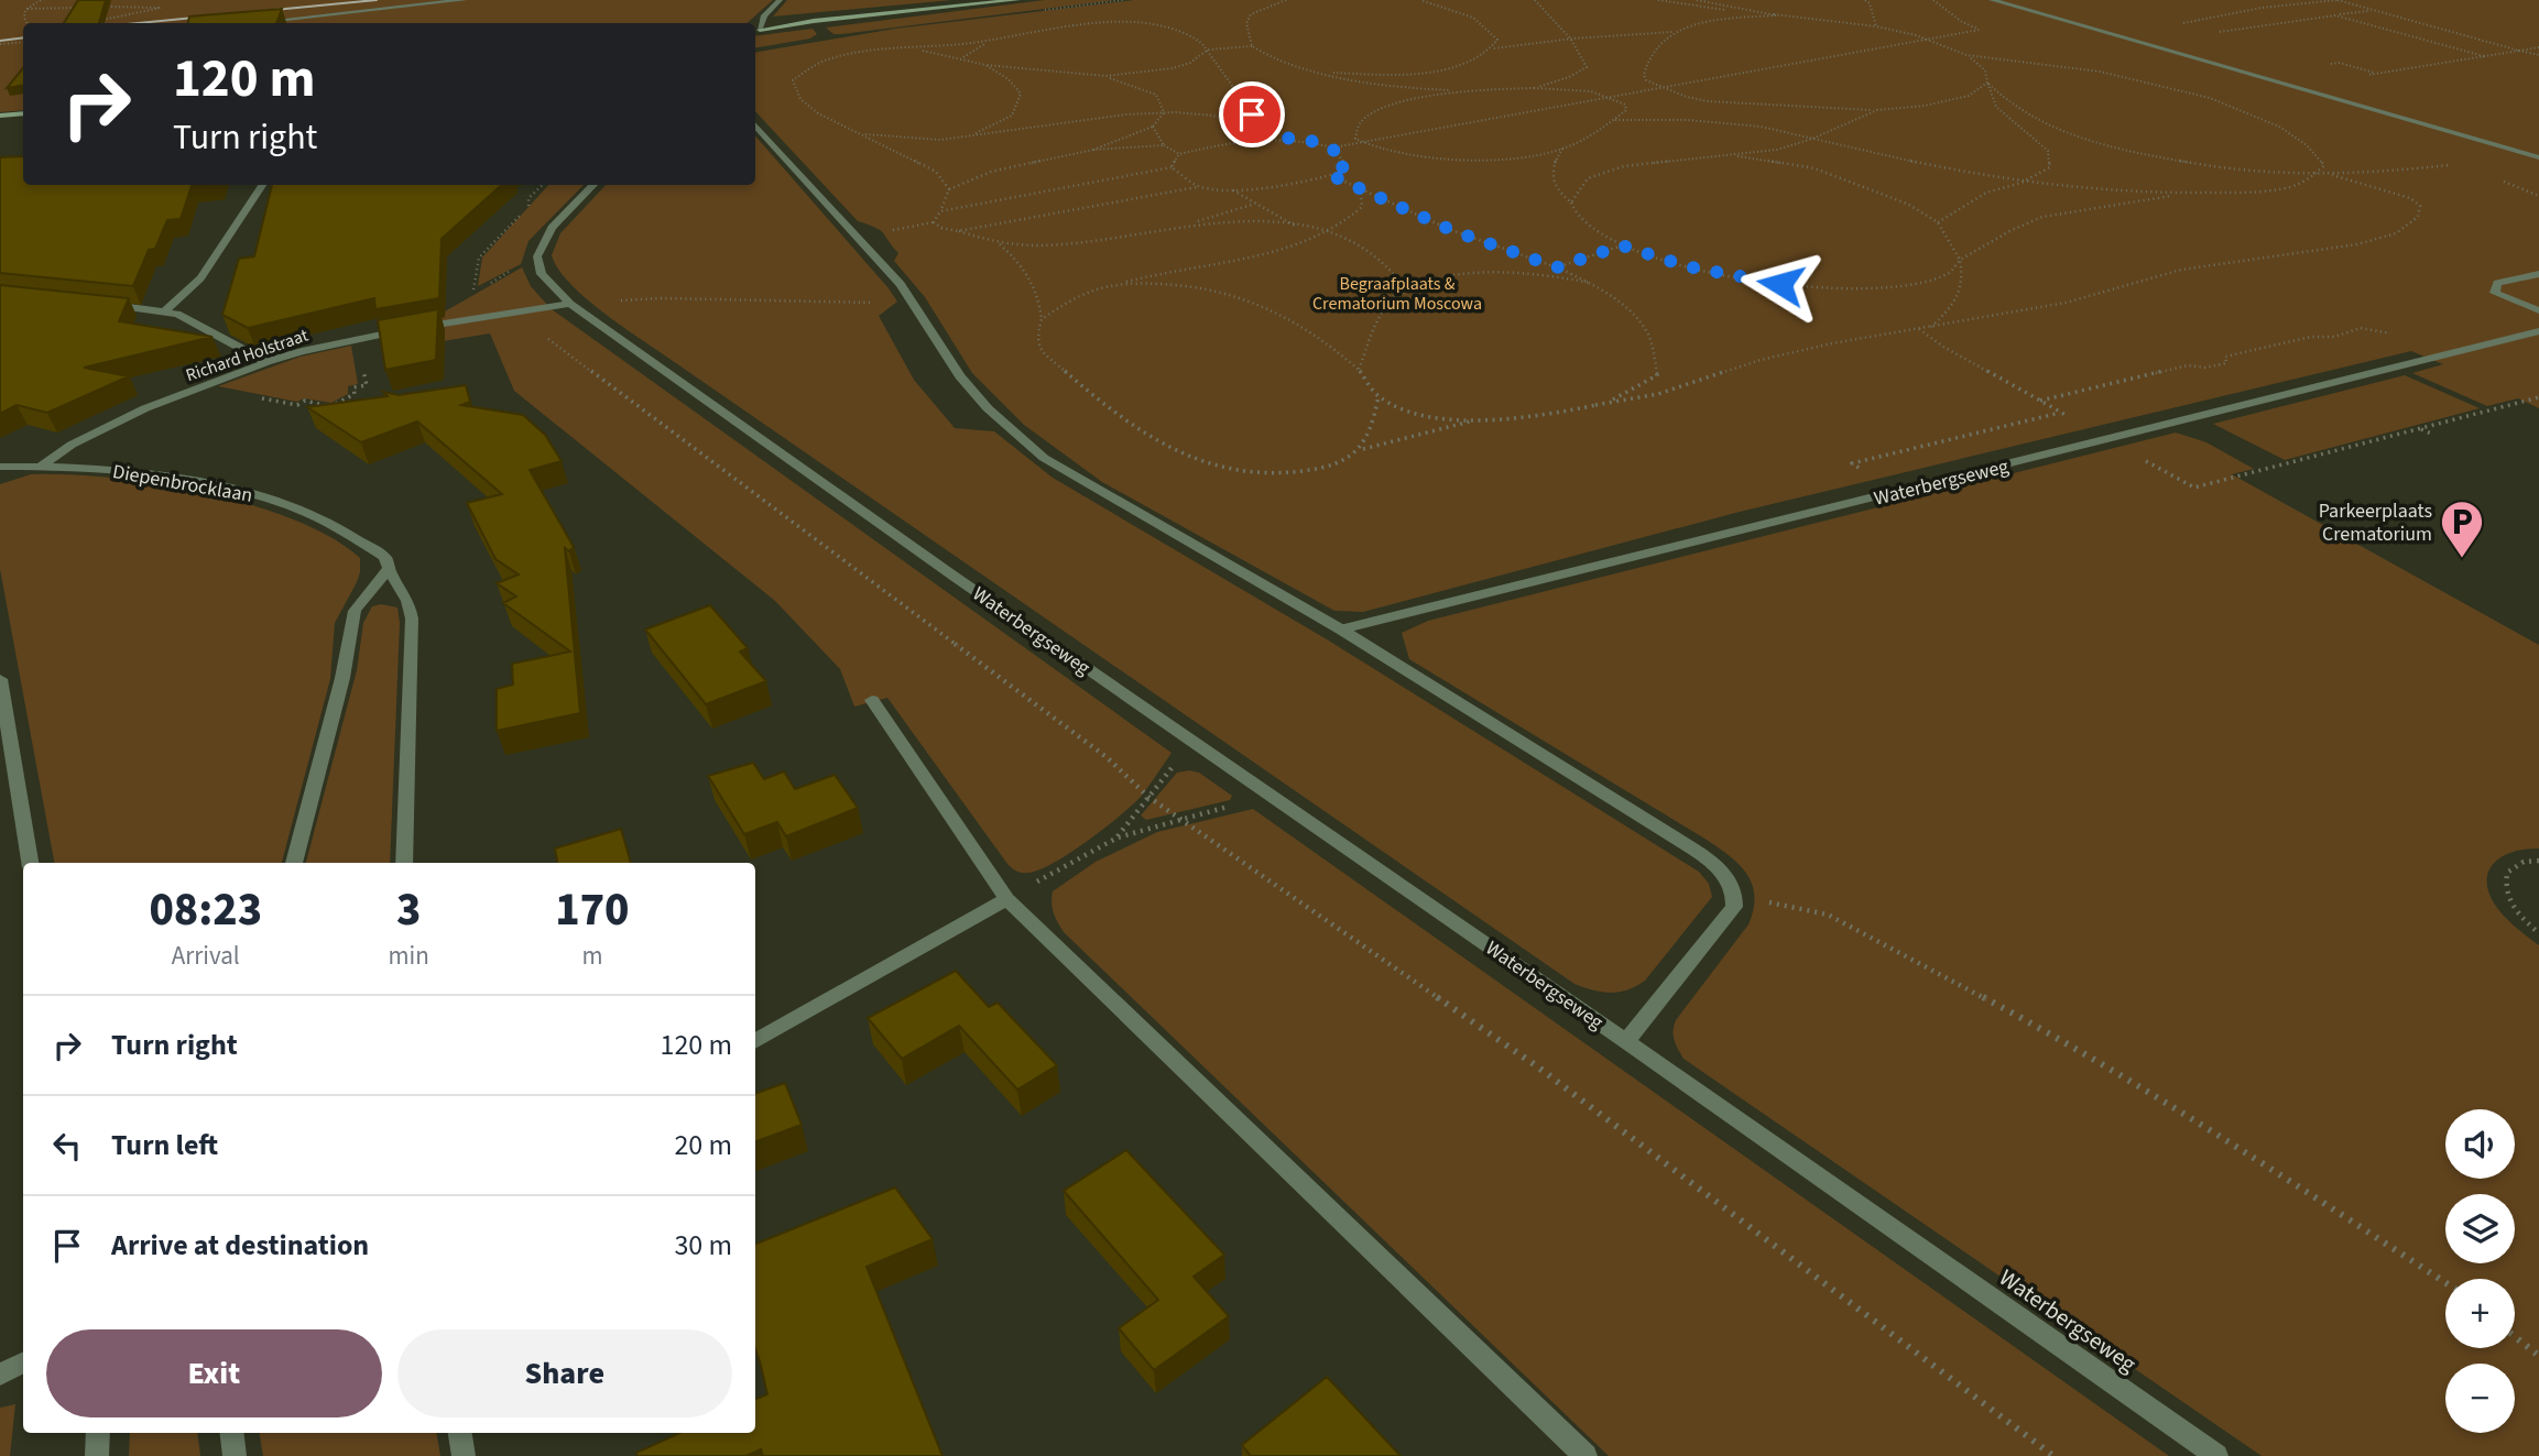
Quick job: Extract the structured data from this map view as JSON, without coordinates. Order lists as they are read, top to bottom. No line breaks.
{"streets":{"street":["Richard Holstraat","Waterbergseweg","Diepenbrocklaan"]},"crossings":[["Richard Holstraat","Waterbergseweg"],["Richard Holstraat","Diepenbrocklaan"]],"parks":["Begraafplaats & Crematorium Moscowa"],"places":{"parking":["Parkeerplaats Crematorium"]},"page":{"turn":["120 m","Turn right"],"eta":["08:23","Arrival","3","min","170","m"],"list":[{"name":"Turn right","value":"120 m"},{"name":"Turn left","value":"20 m"},{"name":"Arrive at destination","value":"30 m"}],"map_buttons":["+","−"],"buttons":["Exit","Share"]}}
